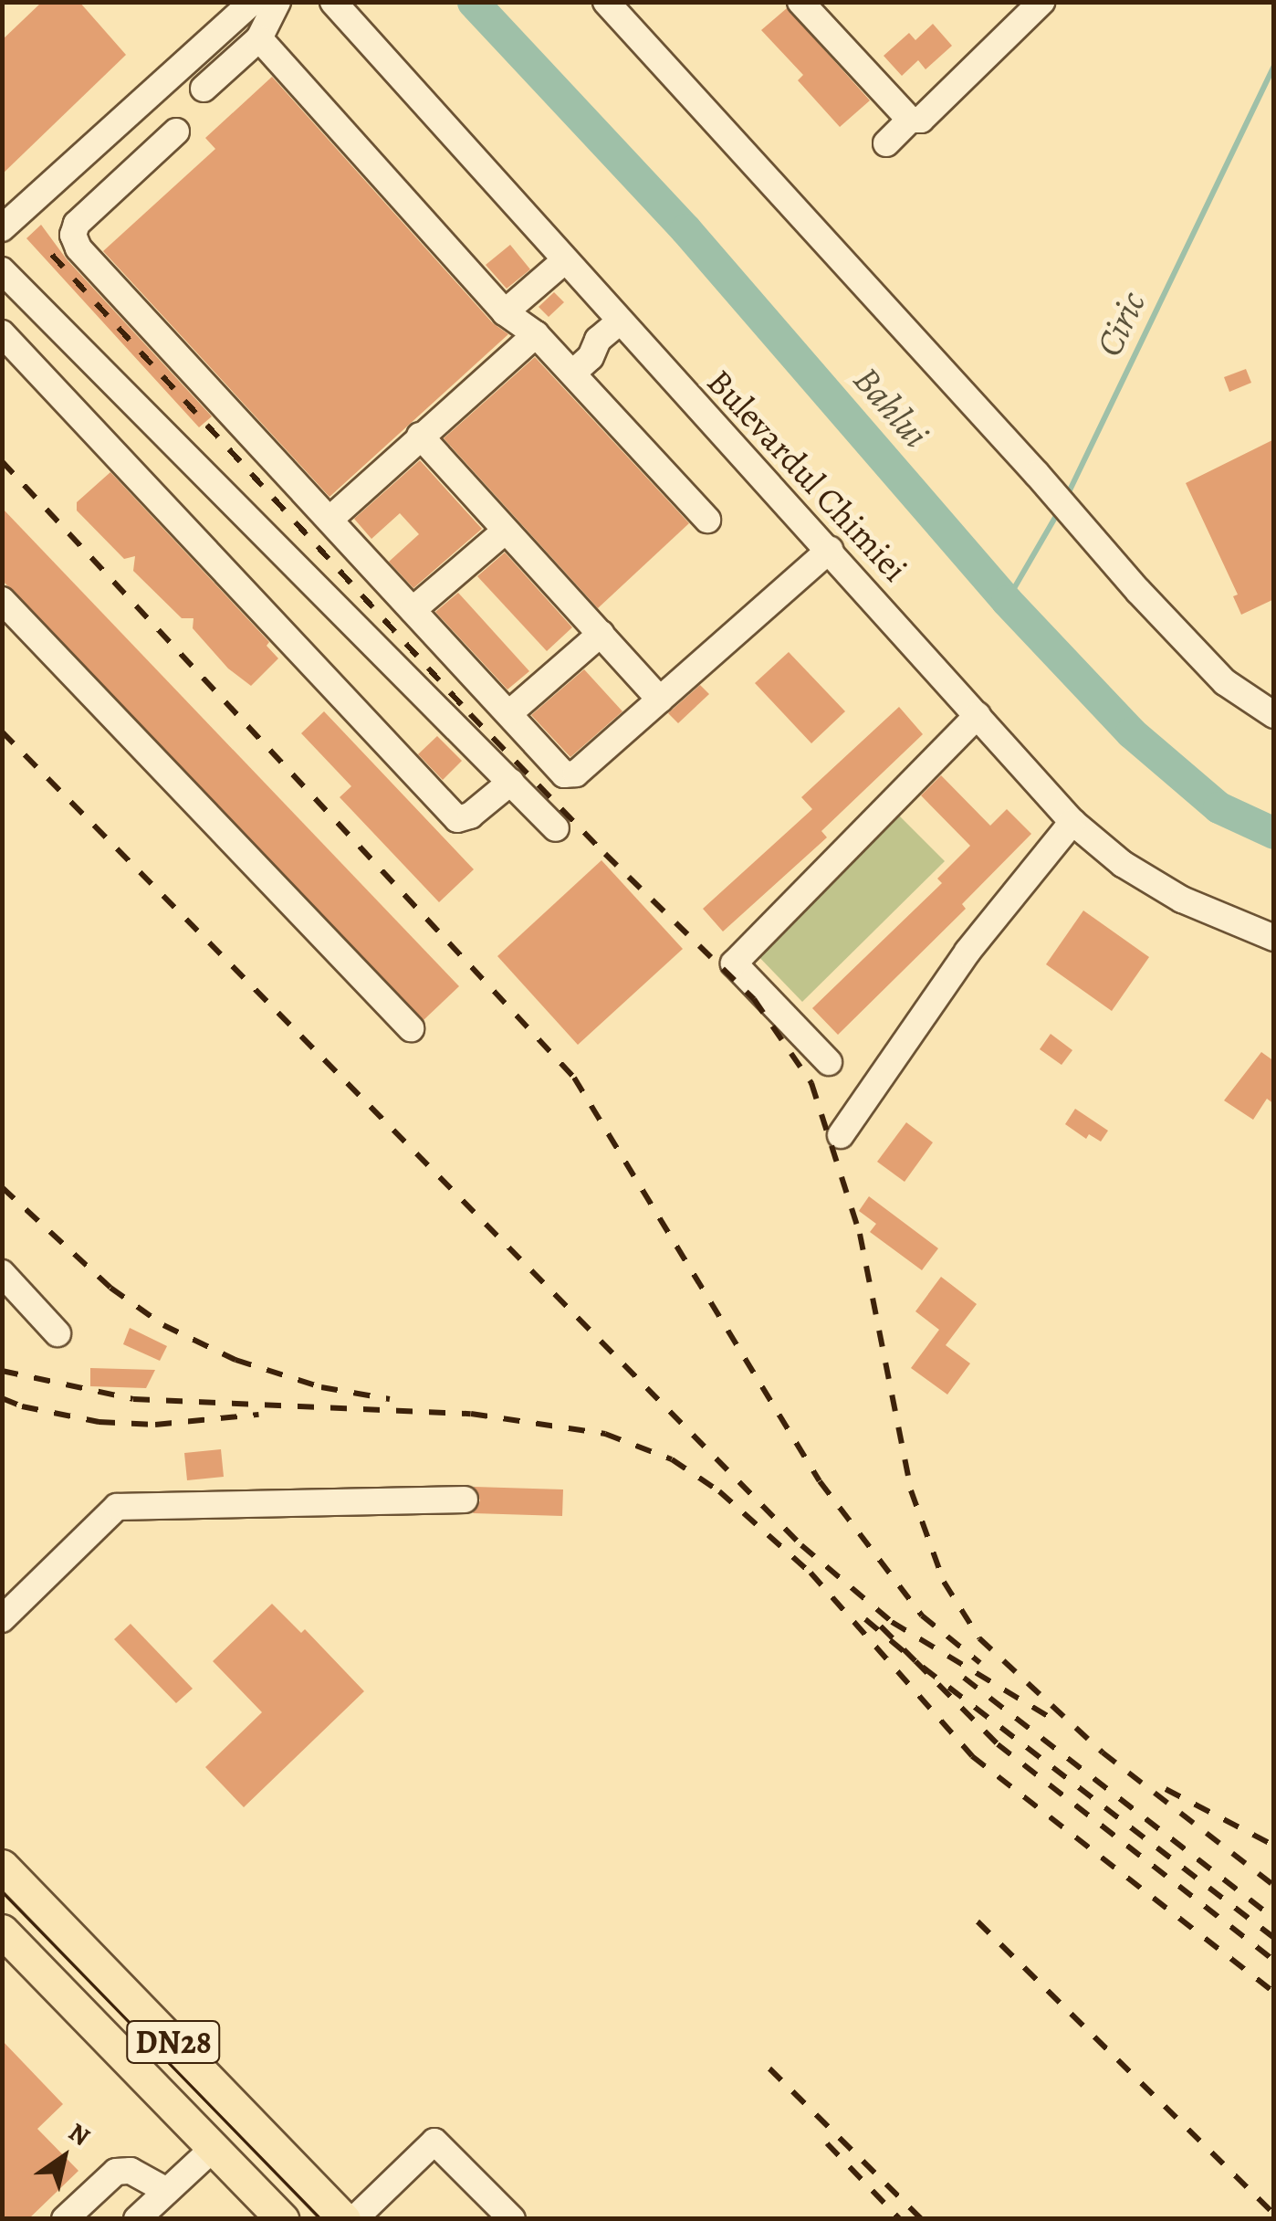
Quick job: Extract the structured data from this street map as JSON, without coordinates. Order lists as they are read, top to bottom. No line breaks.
{"streets":{"main road":["DN28"],"street":["Bulevardul Chimiei"]},"water":["Ciric","Bahlui"],"north":"top right"}
